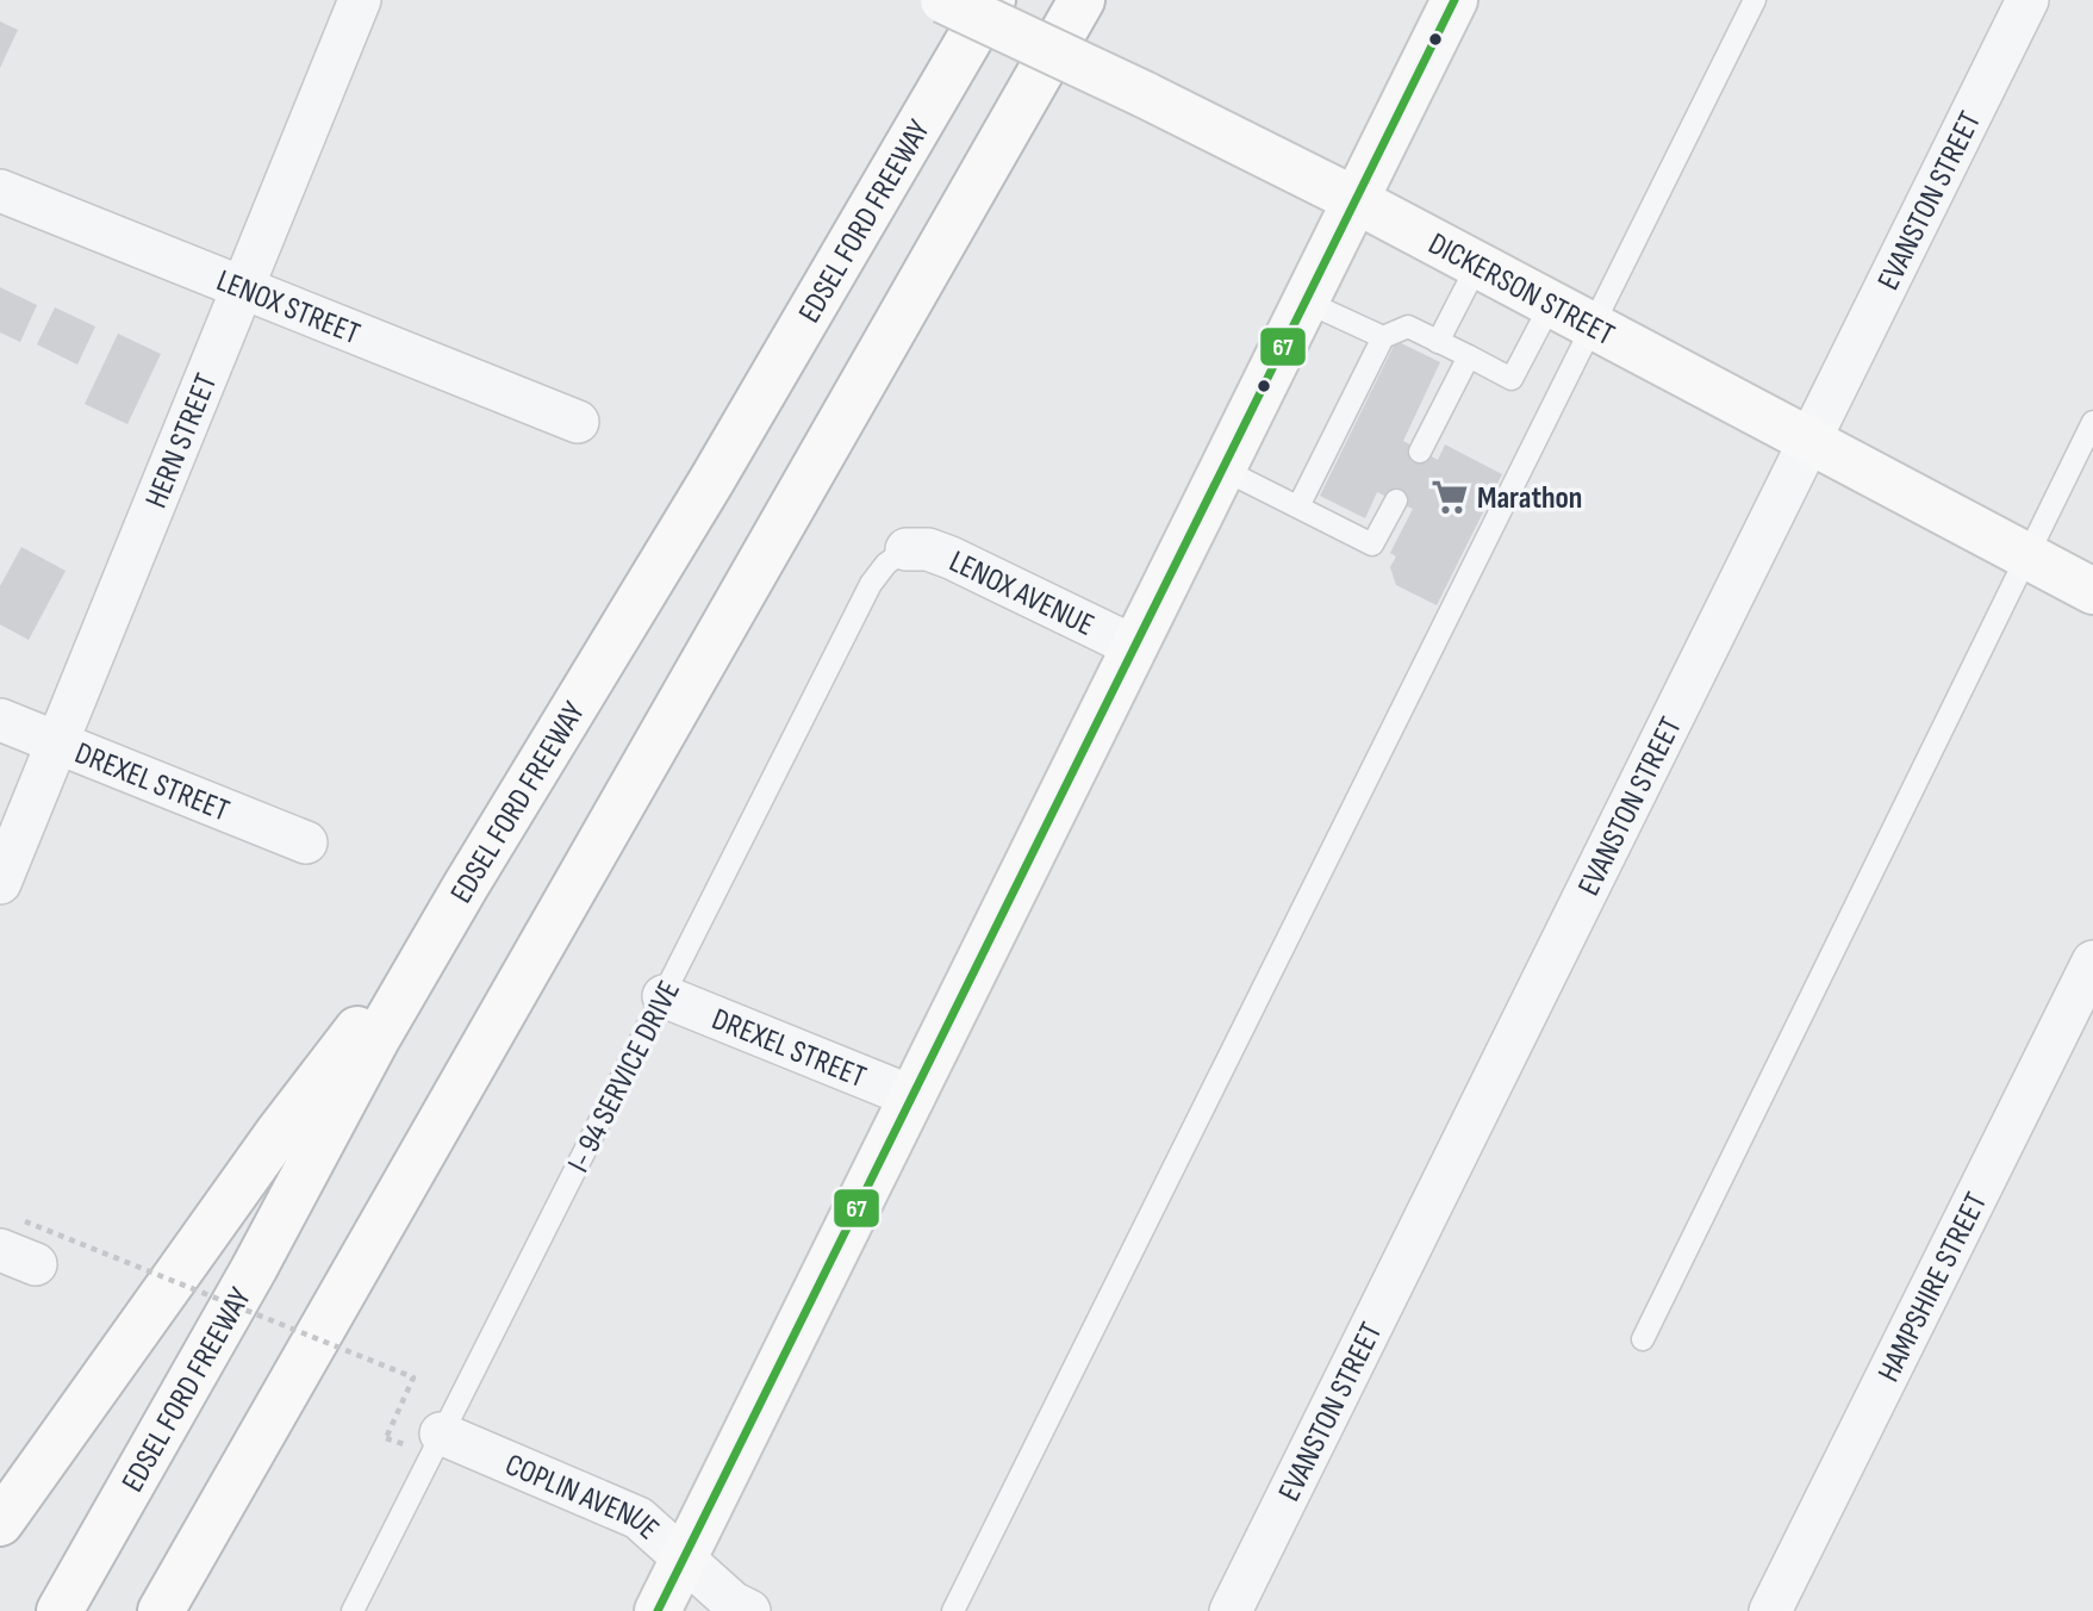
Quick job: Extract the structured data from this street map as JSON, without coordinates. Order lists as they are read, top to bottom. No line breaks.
{"streets":{"main road":["EDSEL FORD FREEWAY","DICKERSON STREET"],"street":["EVANSTON STREET","LENOX STREET","HERN STREET","LENOX AVENUE","DREXEL STREET","HAMPSHIRE STREET","COPLIN AVENUE"],"lane":["I- 94 SERVICE DRIVE"]},"crossings":[["EVANSTON STREET","DICKERSON STREET"],["LENOX STREET","HERN STREET"],["HERN STREET","DREXEL STREET"],["LENOX AVENUE","I- 94 SERVICE DRIVE"],["DREXEL STREET","I- 94 SERVICE DRIVE"],["I- 94 SERVICE DRIVE","COPLIN AVENUE"]],"places":{"supermarket":["Marathon"]},"lines":["transit line 67"]}
